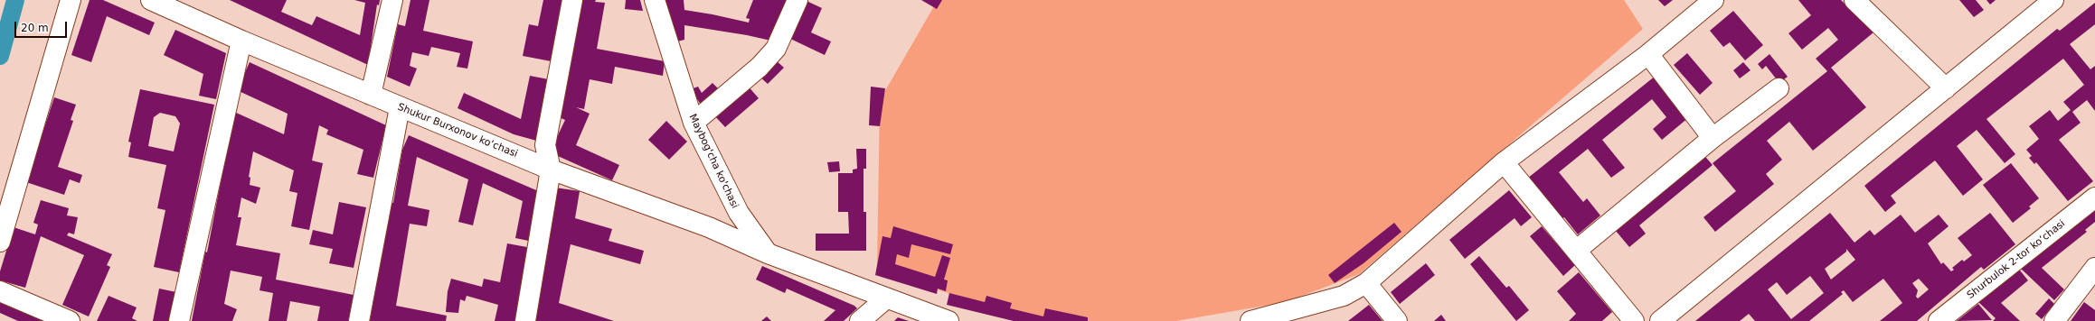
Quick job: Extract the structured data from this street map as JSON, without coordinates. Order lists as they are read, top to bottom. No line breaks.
{"streets":{"street":["Shukur Burxonov koʻchasi","Maybog'cha ko'chasi","Shurbulok 2-tor ko‘chasi"]},"crossings":[["Shukur Burxonov koʻchasi","Maybog'cha ko'chasi"]],"scale_bar":"20 m"}
